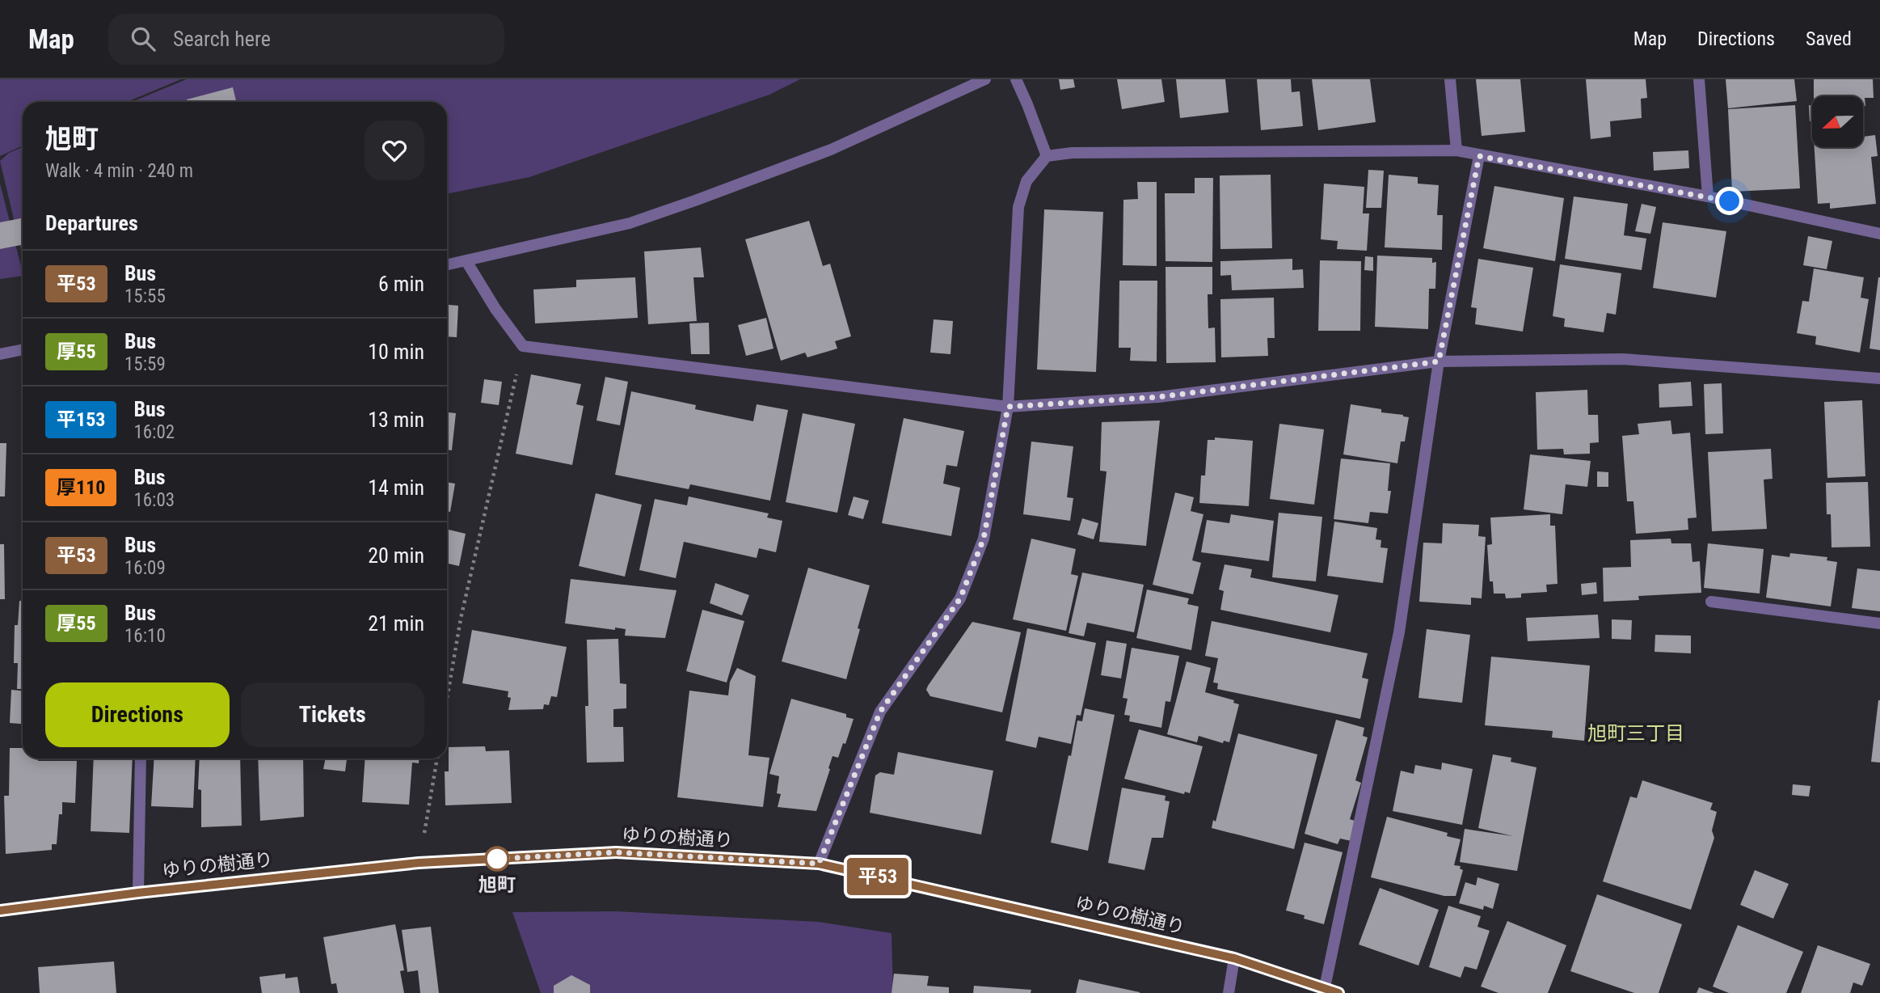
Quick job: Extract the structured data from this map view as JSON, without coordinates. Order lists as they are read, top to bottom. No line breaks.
{"streets":{"main road":["ゆりの樹通り"]},"districts":["旭町三丁目"],"places":["旭町"],"lines":["bus line 平53"],"north":"left","page":{"header":"Map","search":"Search here","nav":["Map","Directions","Saved"],"on_map":"平53","heading":[["旭町","Walk · 4 min · 240 m"],"Departures"],"list":[{"mark":"平53","name":"Bus","note":"15:55","value":"6 min"},{"mark":"厚55","name":"Bus","note":"15:59","value":"10 min"},{"mark":"平153","name":"Bus","note":"16:02","value":"13 min"},{"mark":"厚110","name":"Bus","note":"16:03","value":"14 min"},{"mark":"平53","name":"Bus","note":"16:09","value":"20 min"},{"mark":"厚55","name":"Bus","note":"16:10","value":"21 min"}],"buttons":["Directions","Tickets"]}}
